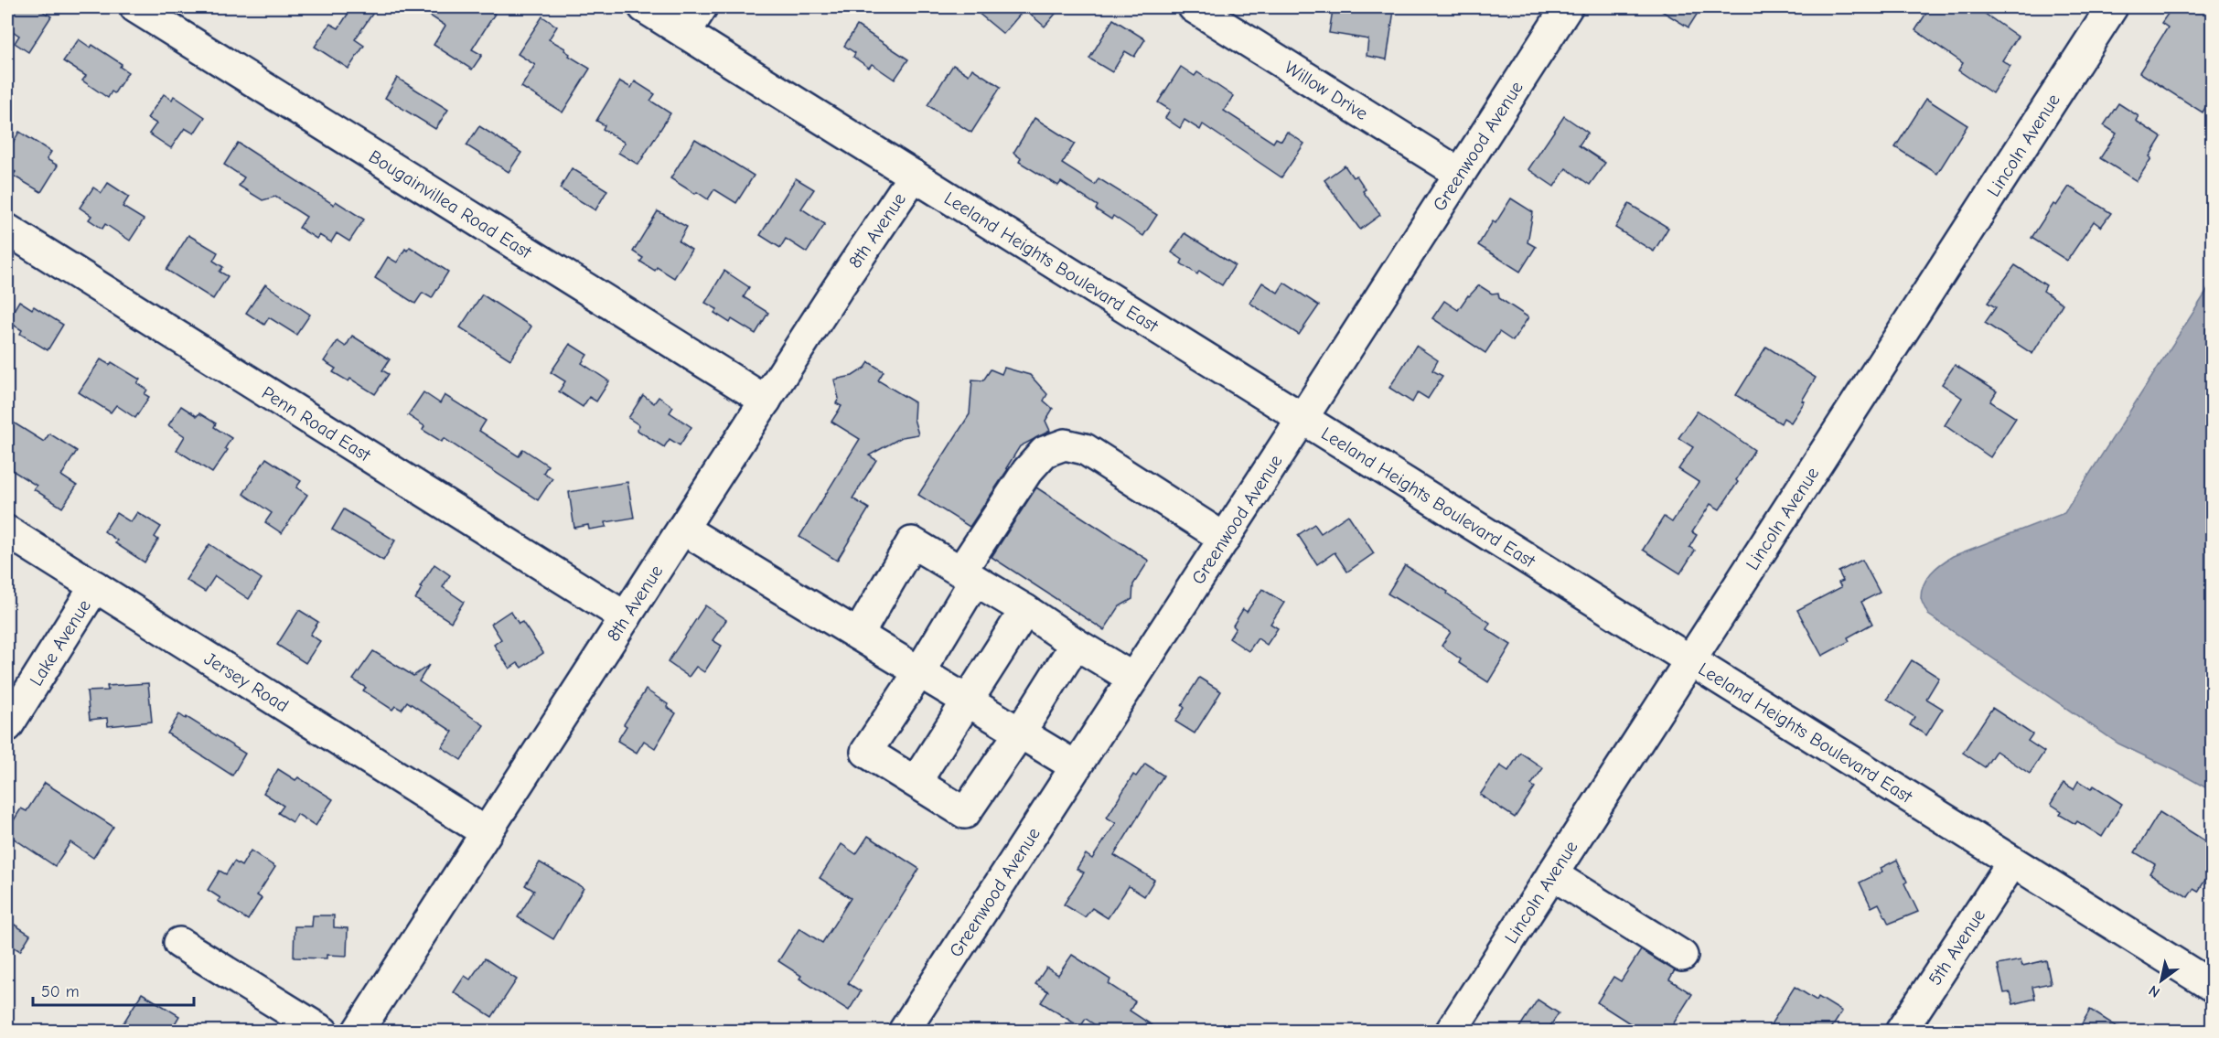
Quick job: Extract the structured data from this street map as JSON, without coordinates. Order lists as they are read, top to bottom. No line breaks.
{"streets":{"street":["Willow Drive","Greenwood Avenue","Lincoln Avenue","Bougainvillea Road East","8th Avenue","Leeland Heights Boulevard East","Penn Road East","Lake Avenue","Jersey Road","5th Avenue"]},"crossings":[["Willow Drive","Greenwood Avenue"],["Greenwood Avenue","Leeland Heights Boulevard East"],["Lincoln Avenue","Leeland Heights Boulevard East"],["Bougainvillea Road East","8th Avenue"],["8th Avenue","Leeland Heights Boulevard East"],["8th Avenue","Penn Road East"],["8th Avenue","Jersey Road"],["Leeland Heights Boulevard East","5th Avenue"],["Lake Avenue","Jersey Road"]],"scale_bar":"50 m","north":"bottom left"}
